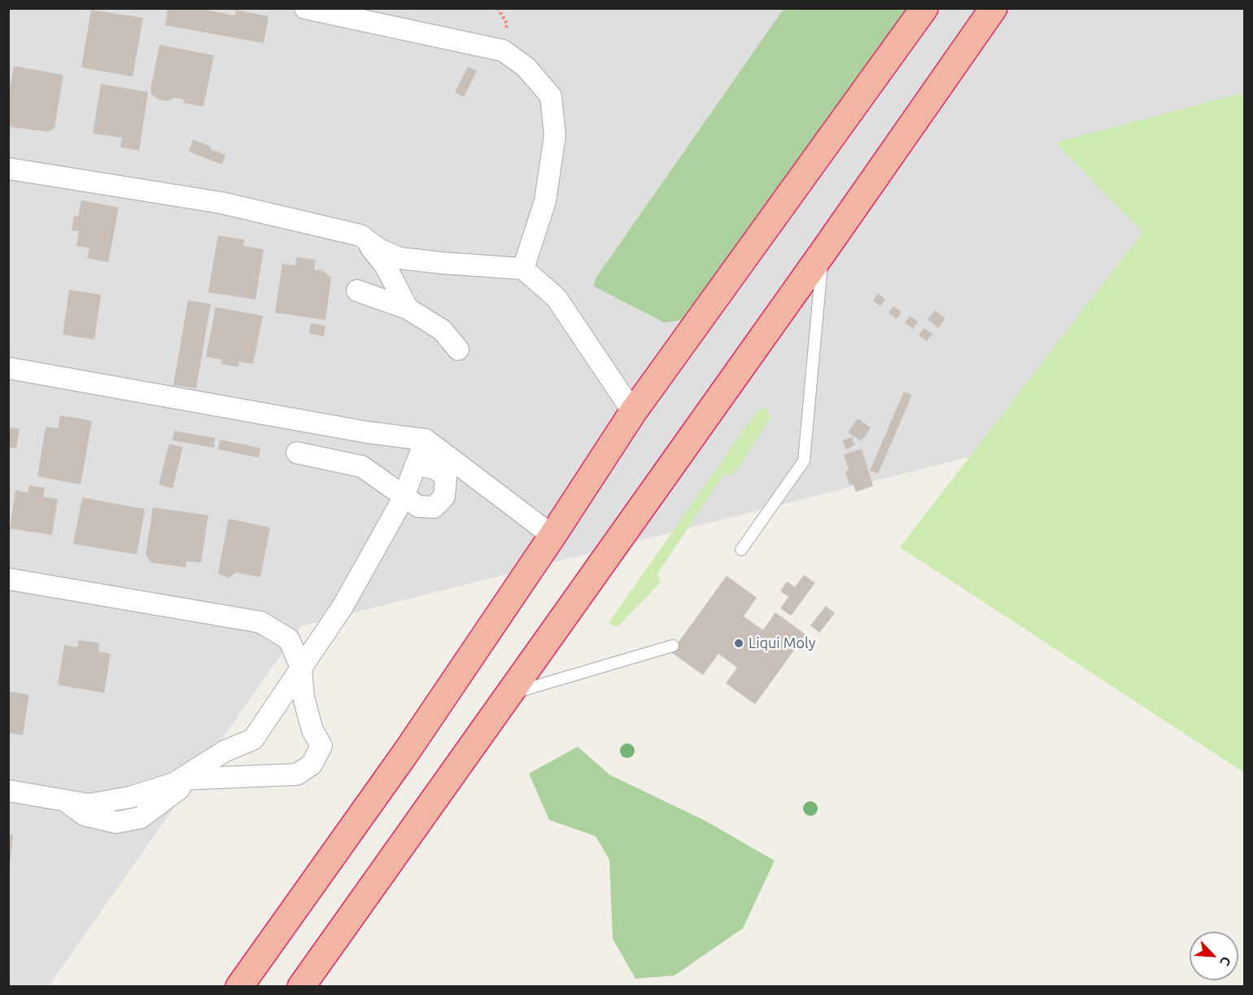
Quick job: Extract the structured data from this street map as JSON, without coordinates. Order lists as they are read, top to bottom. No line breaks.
{"places":["Liqui Moly"],"north":"bottom right"}
